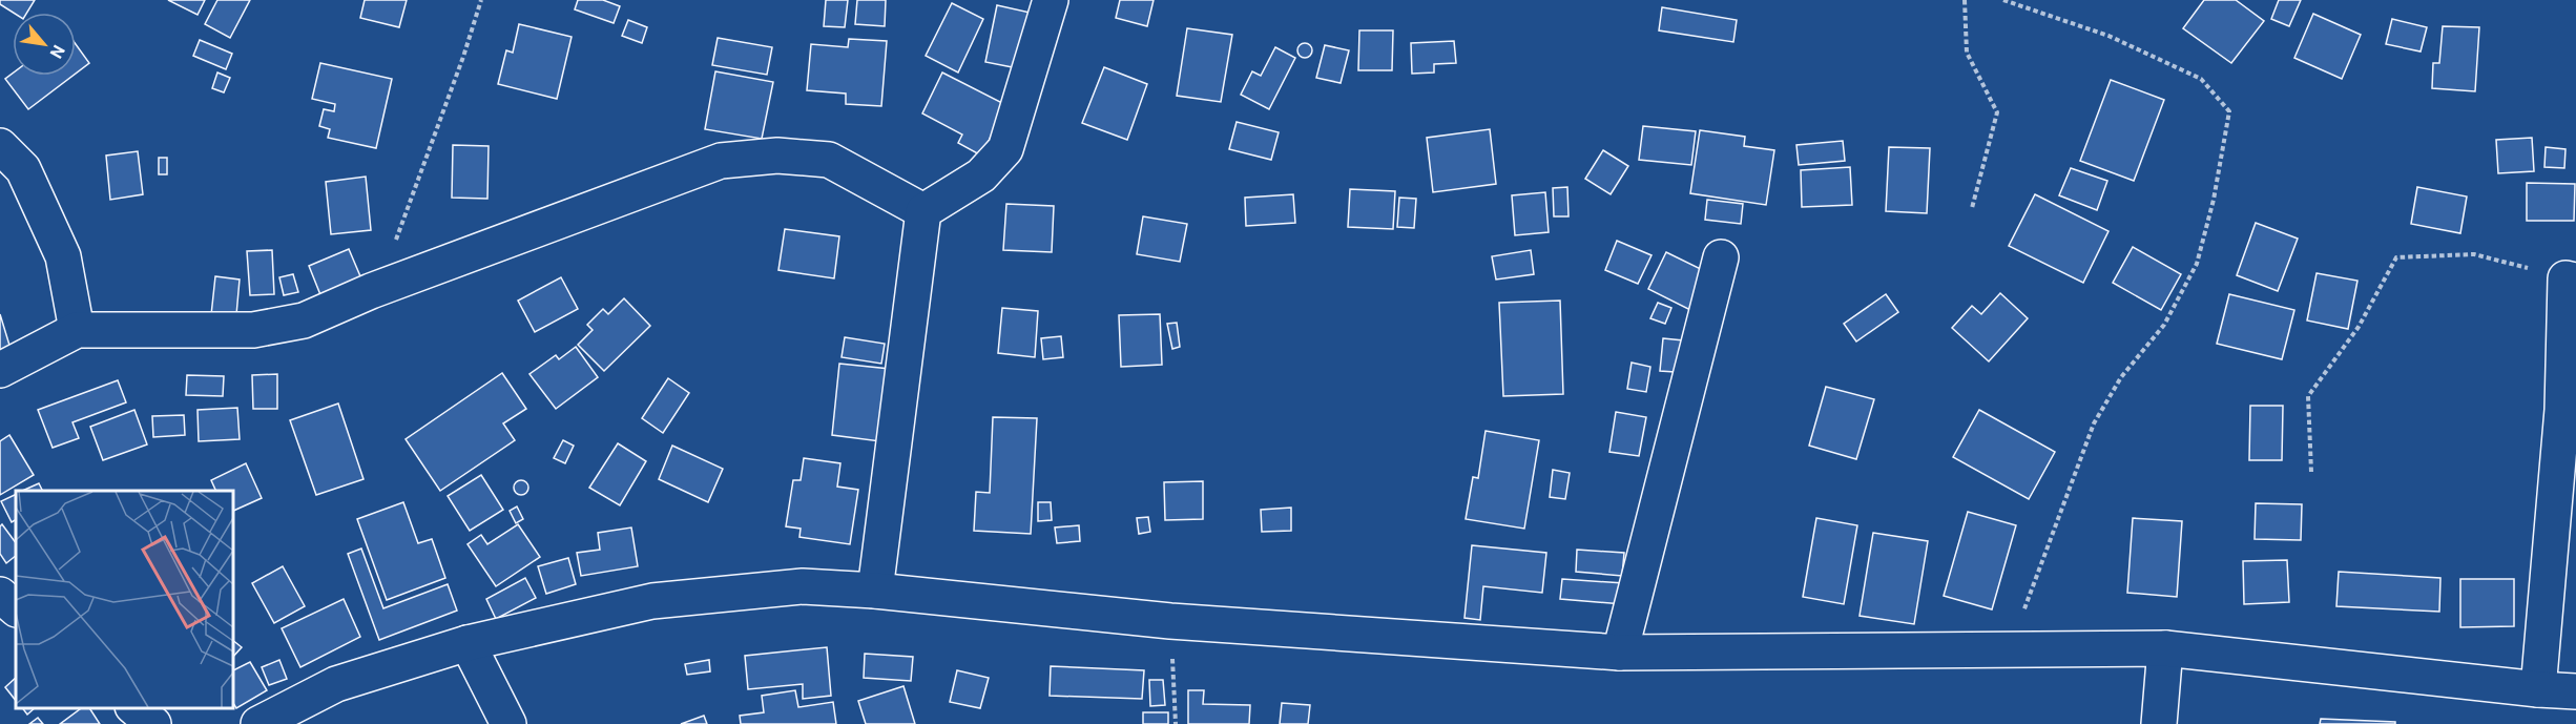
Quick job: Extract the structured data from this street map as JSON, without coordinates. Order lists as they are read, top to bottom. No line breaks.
{"north":"bottom right"}
